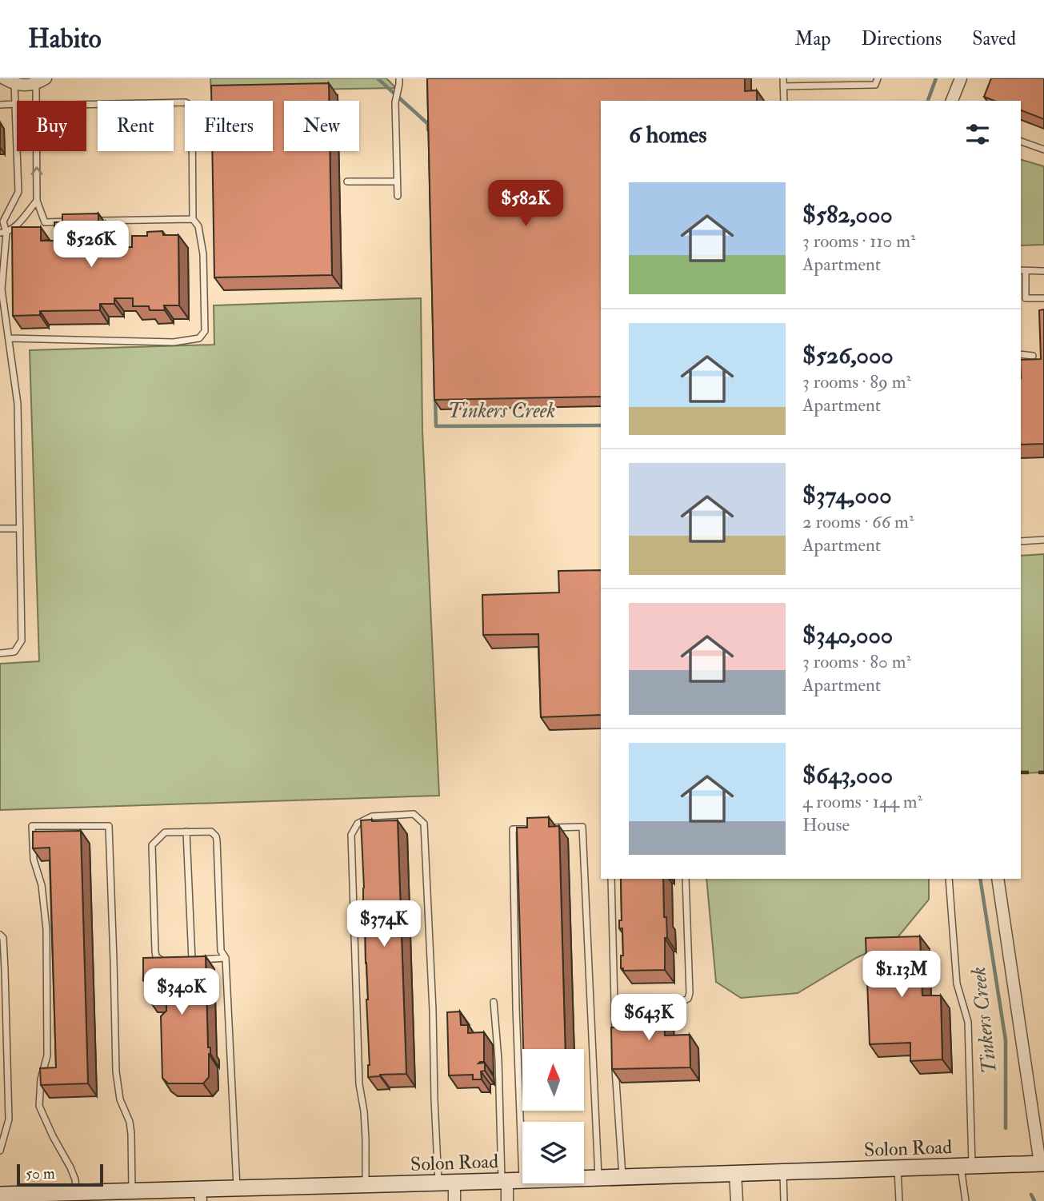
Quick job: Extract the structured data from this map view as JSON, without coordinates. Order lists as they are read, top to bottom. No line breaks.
{"streets":{"street":["Solon Road"]},"water":["Tinkers Creek"],"scale_bar":"50 m","north":"top","page":{"header":"Habito","nav":["Map","Directions","Saved"],"chip":["Buy","Rent","Filters","New"],"heading":"6 homes","list":[{"name":"$582,000","note":"3 rooms · 110 m² · Apartment"},{"name":"$526,000","note":"3 rooms · 89 m² · Apartment"},{"name":"$374,000","note":"2 rooms · 66 m² · Apartment"},{"name":"$340,000","note":"3 rooms · 80 m² · Apartment"},{"name":"$643,000","note":"4 rooms · 144 m² · House"}],"price":["$582K","$526K","$374K","$1.13M","$340K","$643K"],"scale":"50 m"}}
